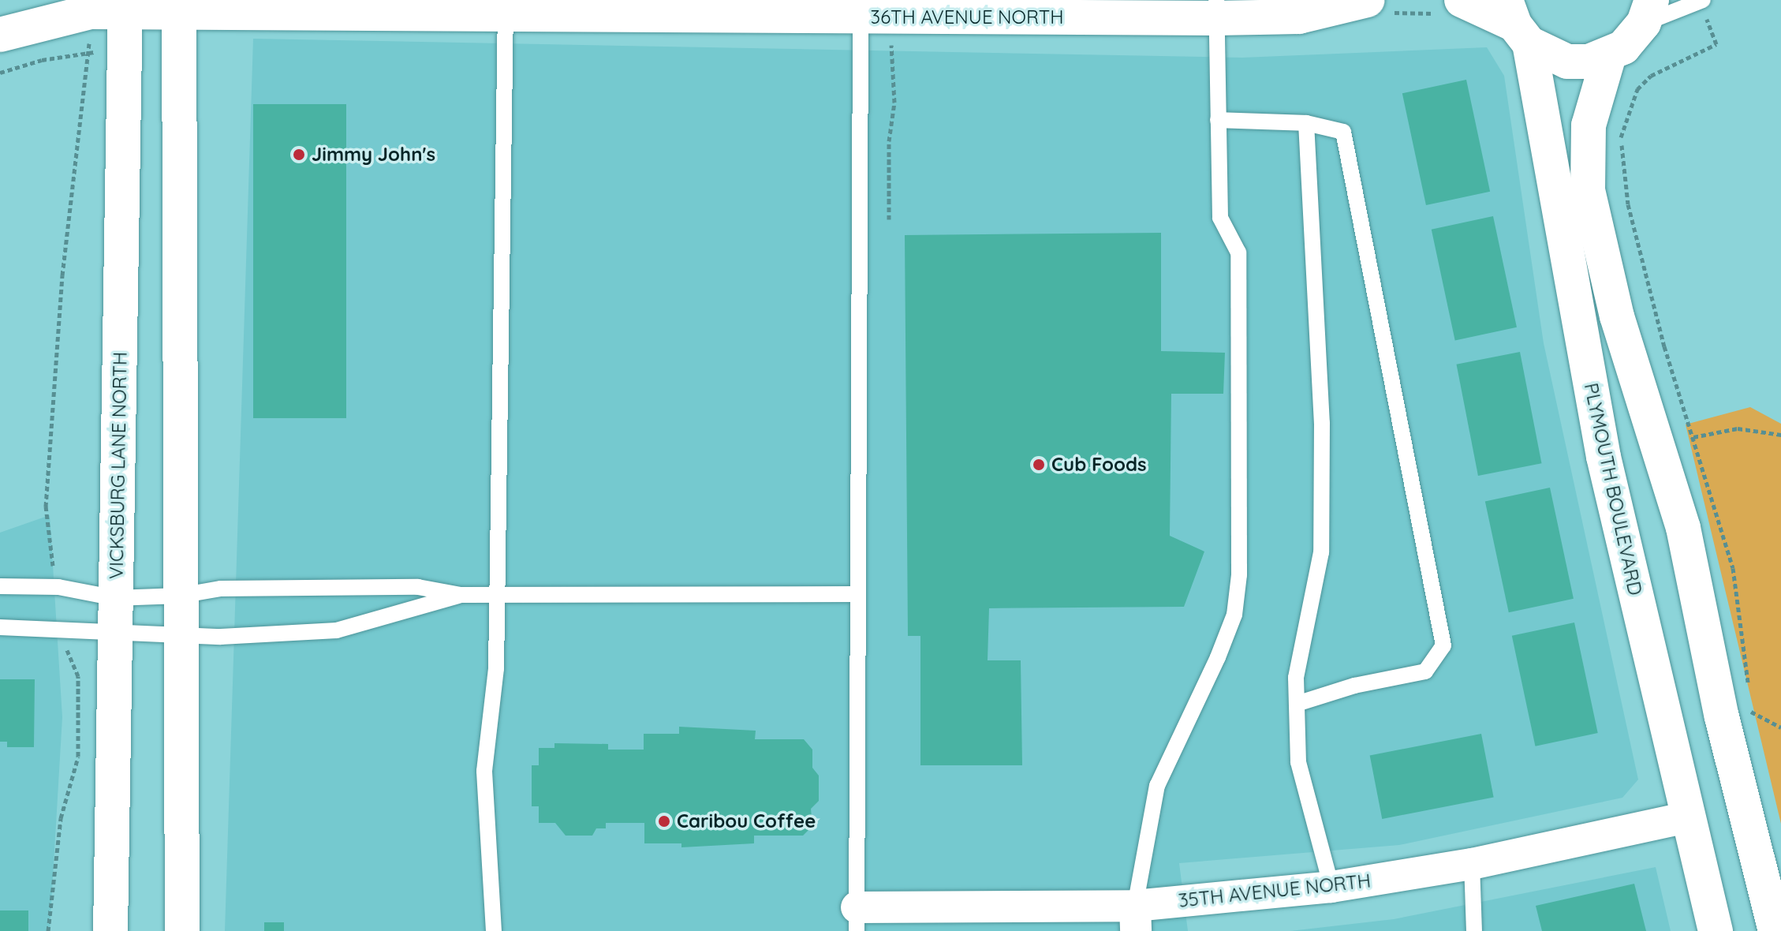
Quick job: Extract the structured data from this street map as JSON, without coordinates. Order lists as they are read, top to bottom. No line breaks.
{"streets":{"street":["36TH AVENUE NORTH","VICKSBURG LANE NORTH","PLYMOUTH BOULEVARD","35TH AVENUE NORTH"]},"crossings":[["36TH AVENUE NORTH","VICKSBURG LANE NORTH"],["PLYMOUTH BOULEVARD","35TH AVENUE NORTH"]],"places":["Jimmy John's","Cub Foods","Caribou Coffee"]}
